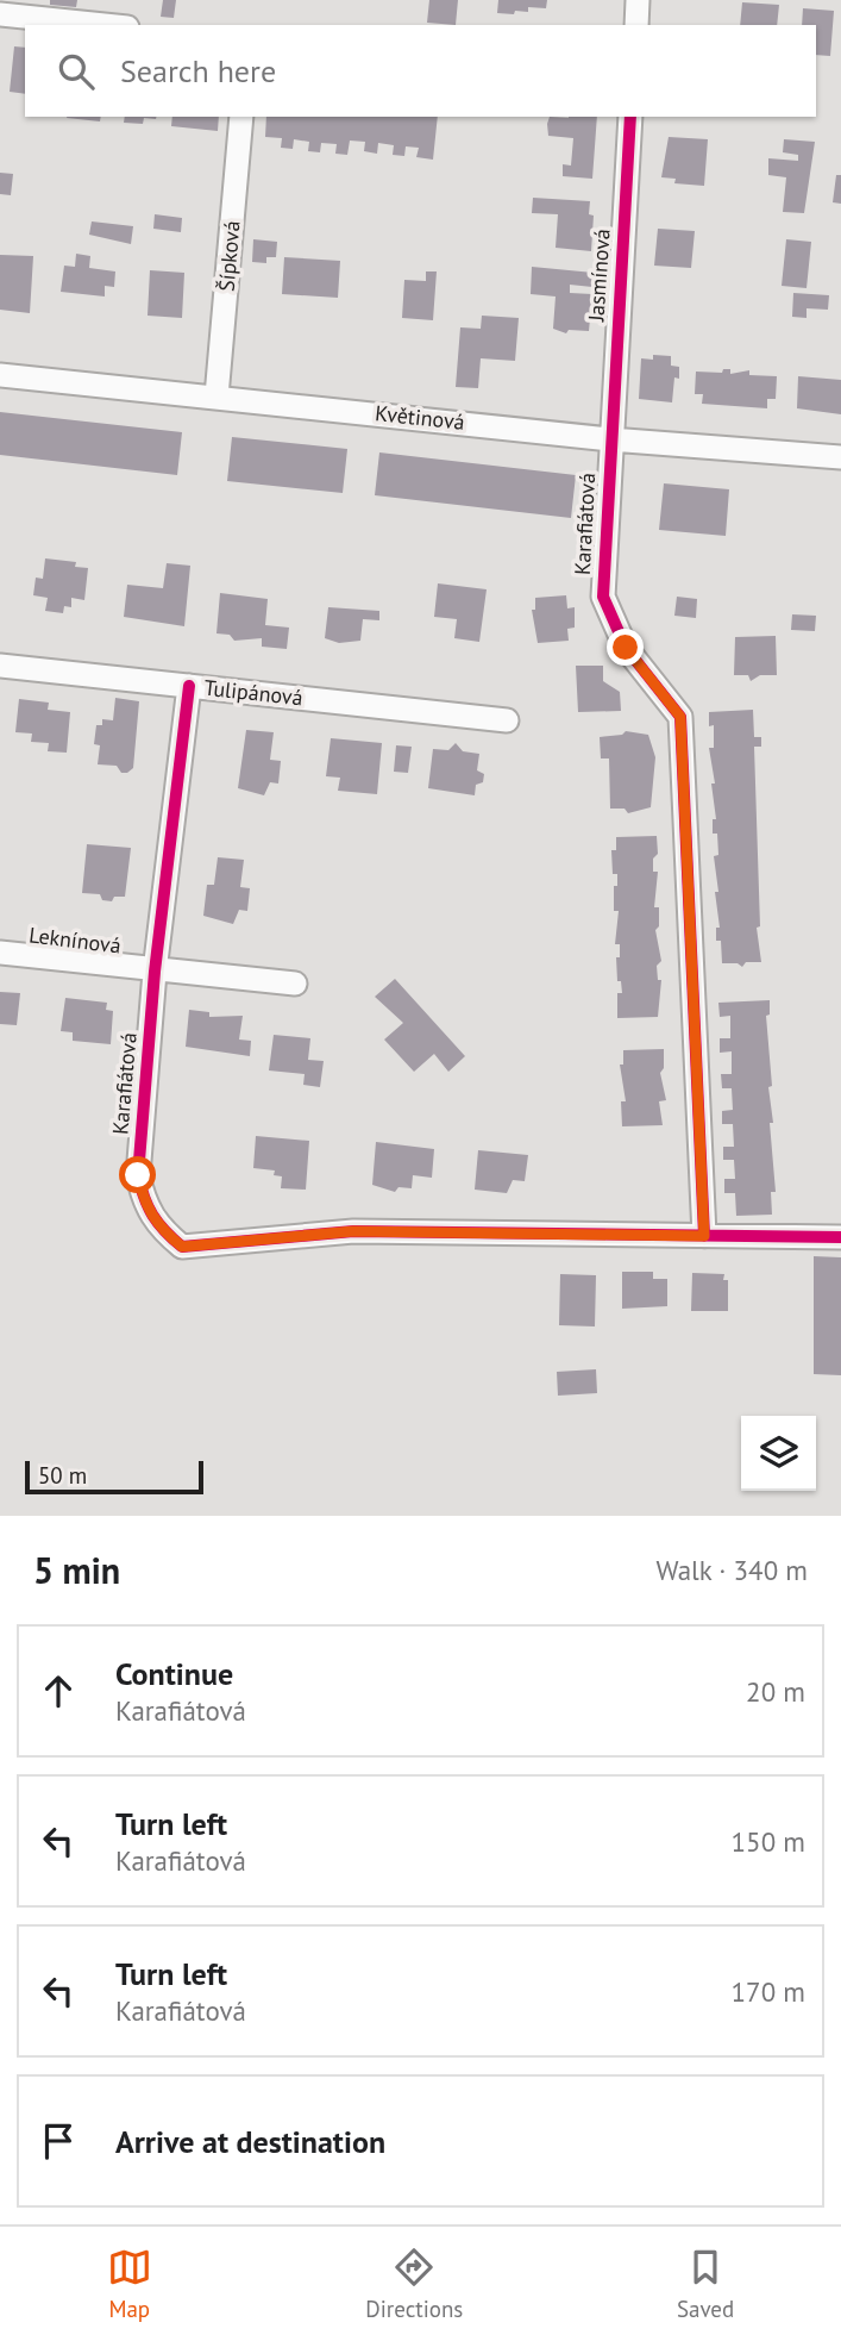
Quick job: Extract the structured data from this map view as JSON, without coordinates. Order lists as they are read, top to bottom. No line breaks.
{"streets":{"street":["Šípková","Jasmínová","Květinová","Karafiátová","Tulipánová","Leknínová"]},"crossings":[["Šípková","Květinová"],["Jasmínová","Květinová"],["Jasmínová","Karafiátová"],["Květinová","Karafiátová"],["Karafiátová","Tulipánová"],["Karafiátová","Leknínová"]],"scale_bar":"50 m","page":{"search":"Search here","scale":"50 m","heading":["5 min","Walk · 340 m"],"list":[["Continue","Karafiátová","20 m"],["Turn left","Karafiátová","150 m"],["Turn left","Karafiátová","170 m"],"Arrive at destination"],"nav":["Map","Directions","Saved"]}}
